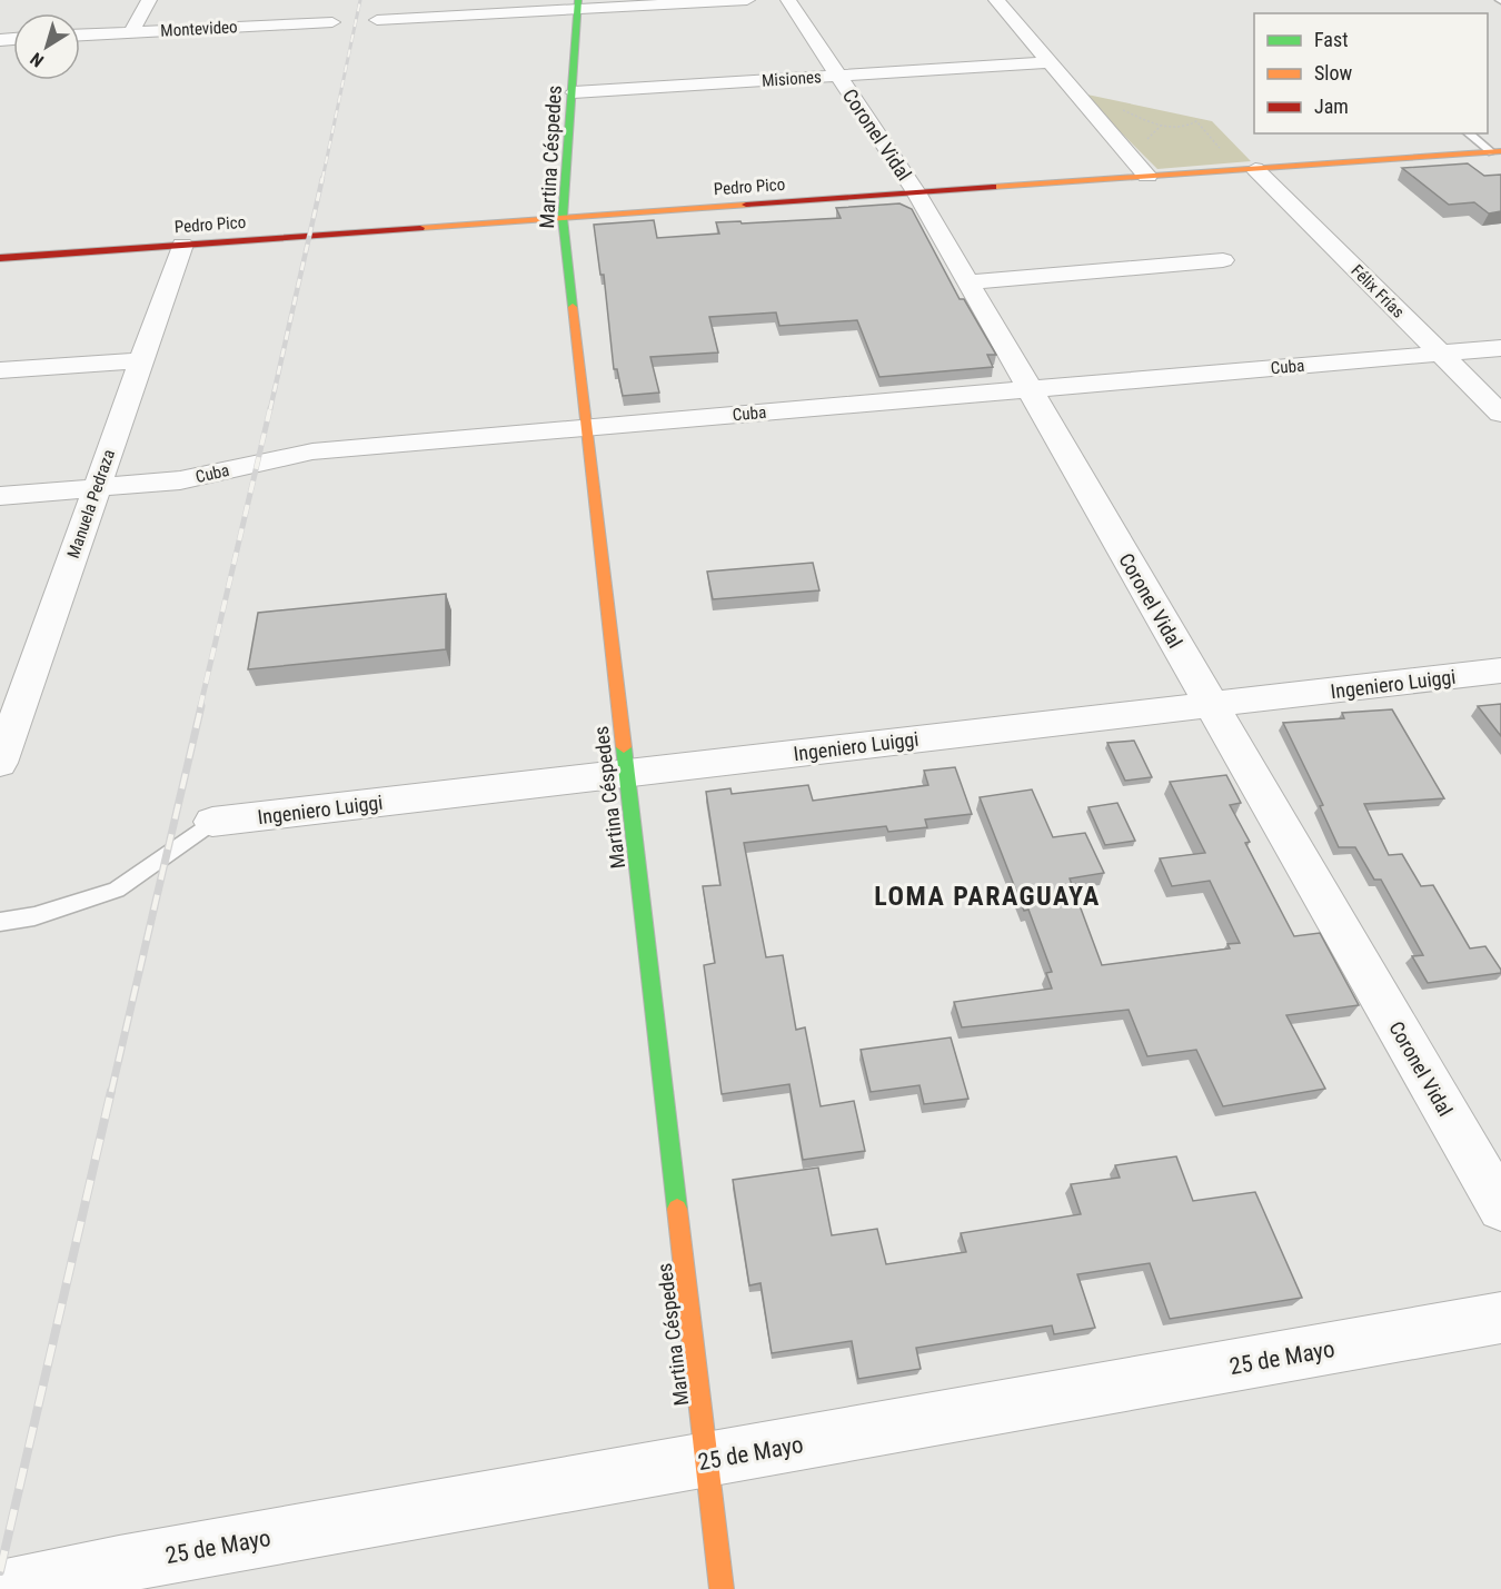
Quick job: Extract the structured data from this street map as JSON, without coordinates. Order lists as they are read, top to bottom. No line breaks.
{"streets":{"street":["Montevideo","Misiones","Coronel Vidal","Martina Céspedes","Pedro Pico","Félix Frías","Cuba","Manuela Pedraza","Ingeniero Luiggi","25 de Mayo"]},"crossings":[["Misiones","Coronel Vidal"],["Misiones","Martina Céspedes"],["Coronel Vidal","Pedro Pico"],["Coronel Vidal","Cuba"],["Coronel Vidal","Ingeniero Luiggi"],["Martina Céspedes","Pedro Pico"],["Martina Céspedes","Cuba"],["Martina Céspedes","Ingeniero Luiggi"],["Martina Céspedes","25 de Mayo"],["Pedro Pico","Félix Frías"],["Pedro Pico","Manuela Pedraza"],["Félix Frías","Cuba"],["Cuba","Manuela Pedraza"]],"districts":["LOMA PARAGUAYA"],"legend":["Fast","Slow","Jam"],"north":"bottom left"}
